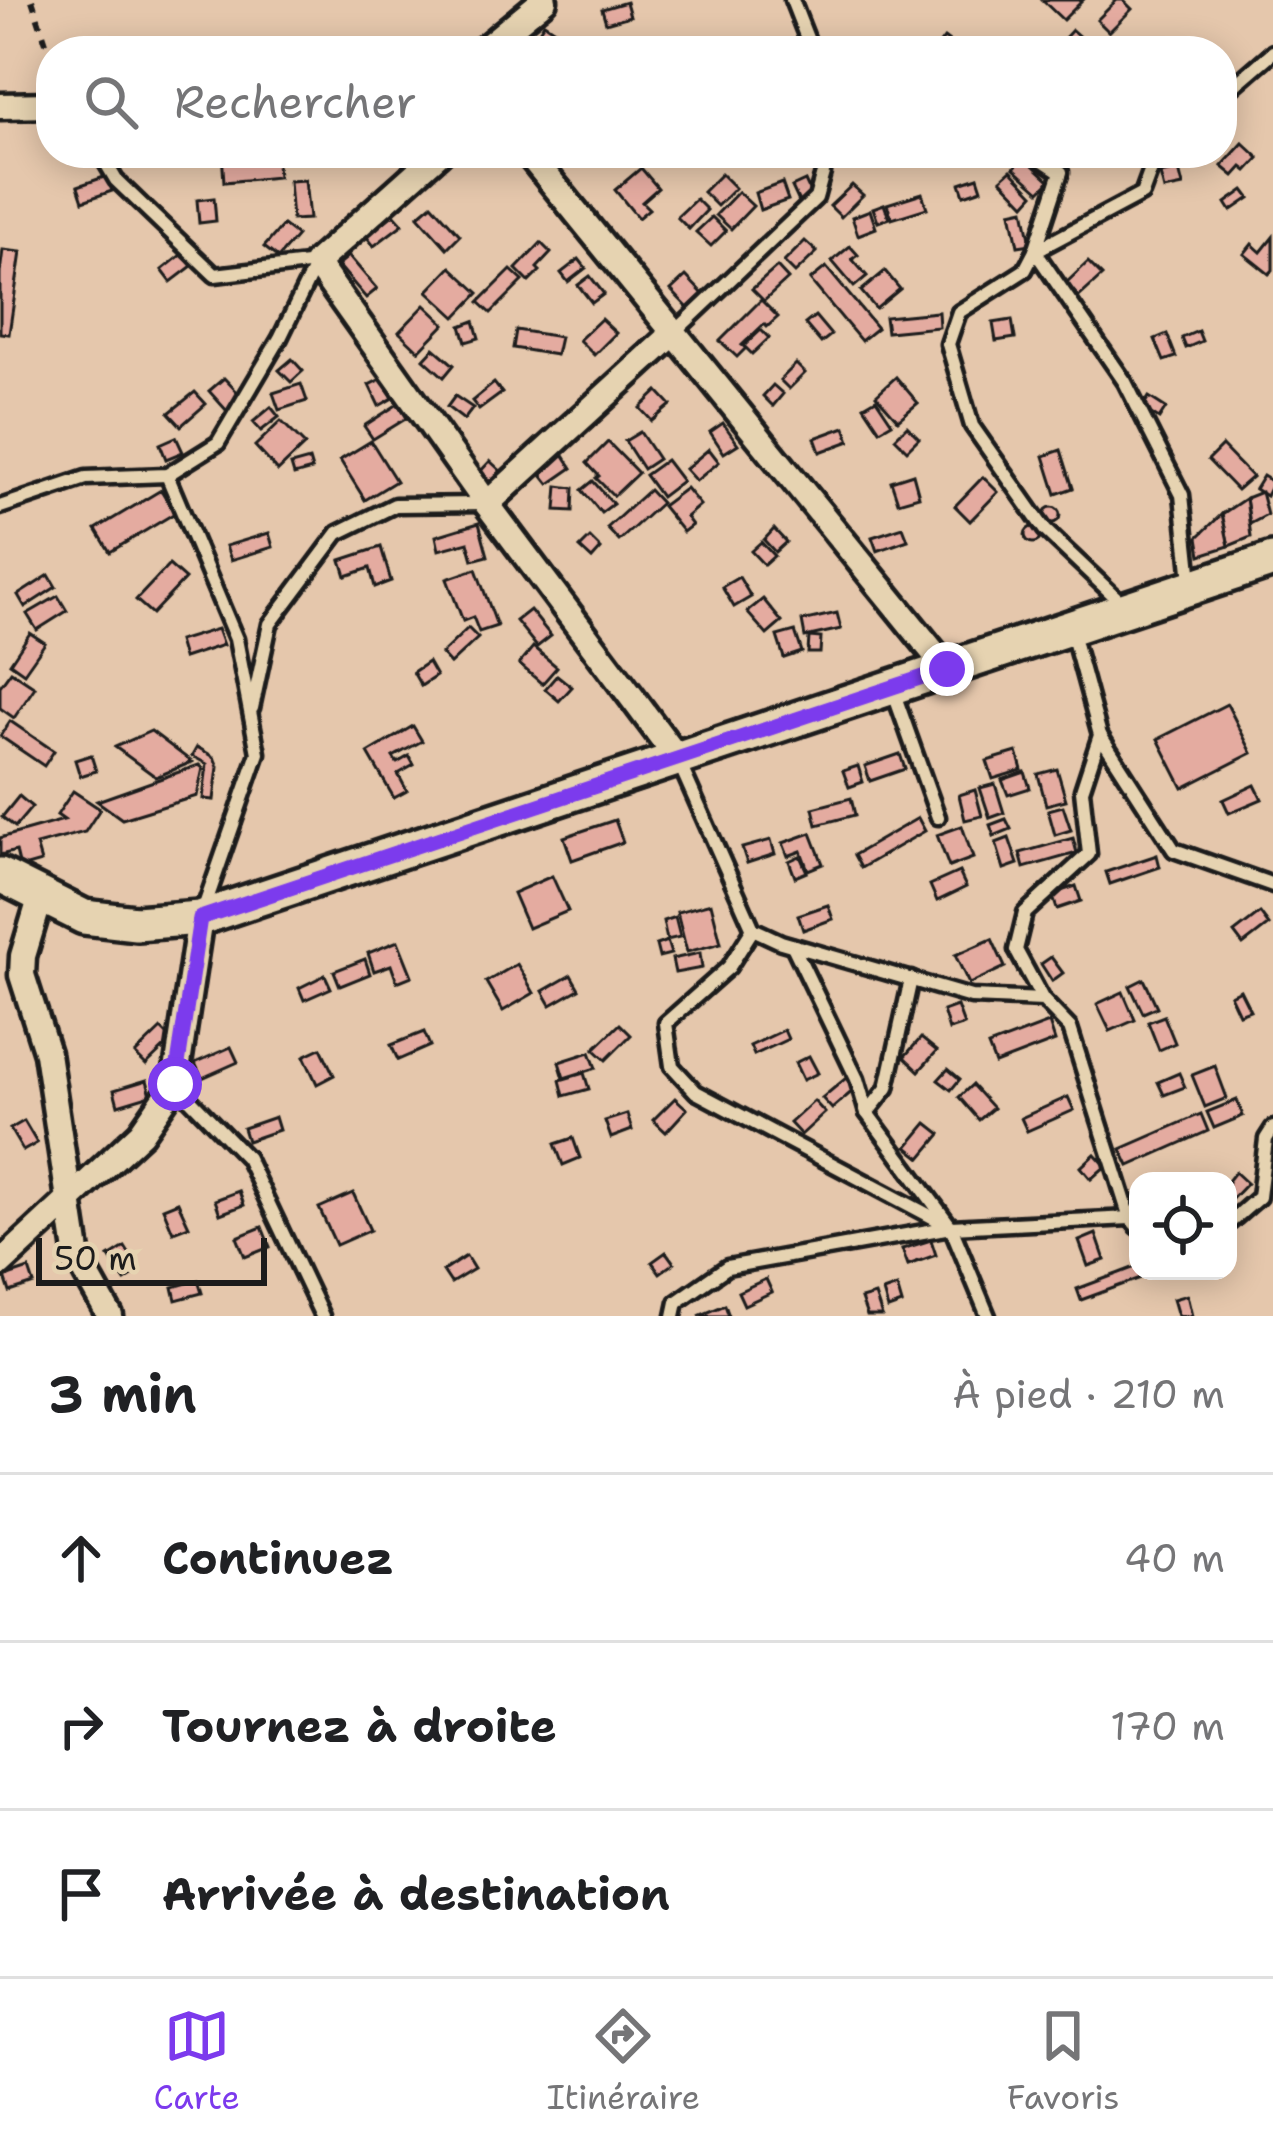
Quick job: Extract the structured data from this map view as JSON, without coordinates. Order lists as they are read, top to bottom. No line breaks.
{"scale_bar":"50 m","page":{"search":"Rechercher","scale":"50 m","heading":["3 min","À pied · 210 m"],"list":[["Continuez","40 m"],["Tournez à droite","170 m"],"Arrivée à destination"],"nav":["Carte","Itinéraire","Favoris"]}}
